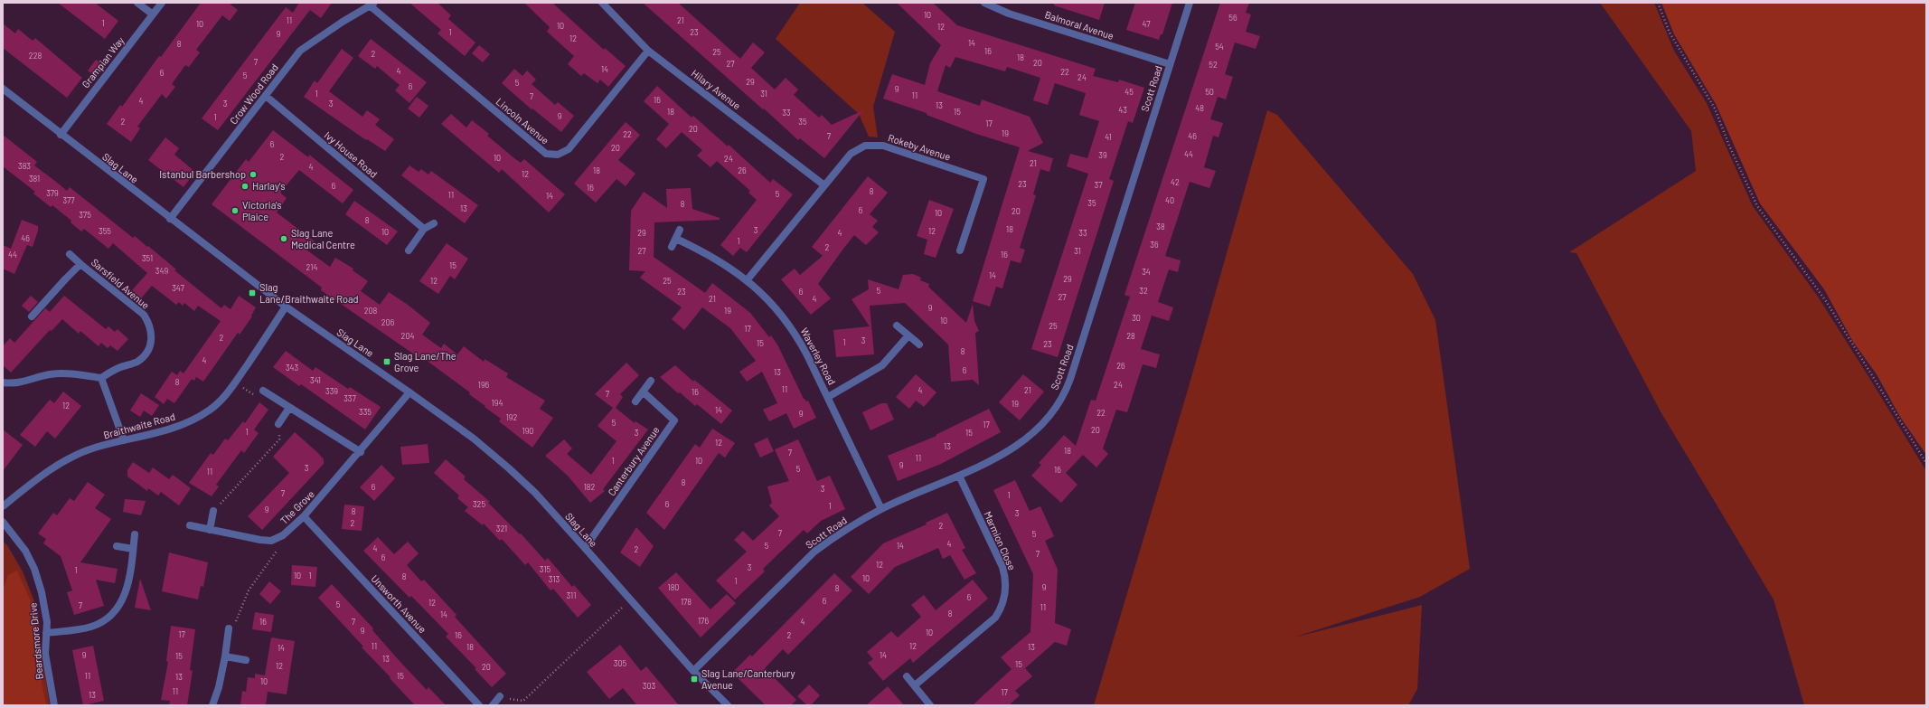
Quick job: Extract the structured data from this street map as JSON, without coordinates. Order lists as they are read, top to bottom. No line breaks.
{"streets":{"street":["Balmoral Avenue","Grampian Way","Scott Road","Hilary Avenue","Crow Wood Road","Lincoln Avenue","Rokeby Avenue","Ivy House Road","Slag Lane","Sarsfield Avenue","Waverley Road","Braithwaite Road","Canterbury Avenue","The Grove","Marmion Close","Unsworth Avenue","Beardsmore Drive"]},"crossings":[["Balmoral Avenue","Scott Road"],["Grampian Way","Slag Lane"],["Scott Road","Slag Lane"],["Scott Road","Waverley Road"],["Scott Road","Marmion Close"],["Hilary Avenue","Lincoln Avenue"],["Hilary Avenue","Rokeby Avenue"],["Crow Wood Road","Lincoln Avenue"],["Crow Wood Road","Ivy House Road"],["Crow Wood Road","Slag Lane"],["Rokeby Avenue","Waverley Road"],["Slag Lane","Braithwaite Road"],["Slag Lane","Canterbury Avenue"],["Slag Lane","The Grove"],["The Grove","Unsworth Avenue"]],"places":{"other":["Istanbul Barbershop","Harlay's","Victoria's Plaice","Slag Lane Medical Centre"],"transit":["Slag Lane/Braithwaite Road","Slag Lane/The Grove","Slag Lane/Canterbury Avenue"]},"house_numbers":["10","56","11","21","1","10","47","10","12","1","23","9","12","14","8","54","16","25","2","228","18","7","20","27","52","14","4","22","6","5","24","29","5","6","9","45","50","1","31","11","7","16","4","3","3","13","48","43","18","15","33","9","1","2","35","17","20","19","22","7","46","41","6","20","44","39","2","10","24","21","383","4","18","26","12","381","42","23","37","6","16","8","379","5","11","14","377","40","35","8","13","6","20","10","375","8","38","18","3","355","12","10","29","4","33","46","1","36","2","27","31","44","16","351","15","214","349","34","14","29","12","25","347","5","32","23","6","27","21","4","9","208","19","30","10","206","25","17","204","28","2","3","1","15","23","8","4","26","343","6","13","341","8","196","24","11","4","21","339","16","7","337","194","19","12","14","335","22","9","192","5","17","20","190","1","3","15","12","13","18","7","11","1","10","9","3","5","16","11","8","6","182","3","7","1","325","6","1","9","8","3","2","2","321","7","5","4","5","14","4","2","7","6","12","3","315","1","10","1","8","10","313","1","180","9","8","311","6","6","178","12","5","7","11","8","14","176","16","7","4","9","10","17","16","2","11","12","18","13","14","9","14","15","13","305","15","12","20","11","15","13","10","303","11","17","13"]}
